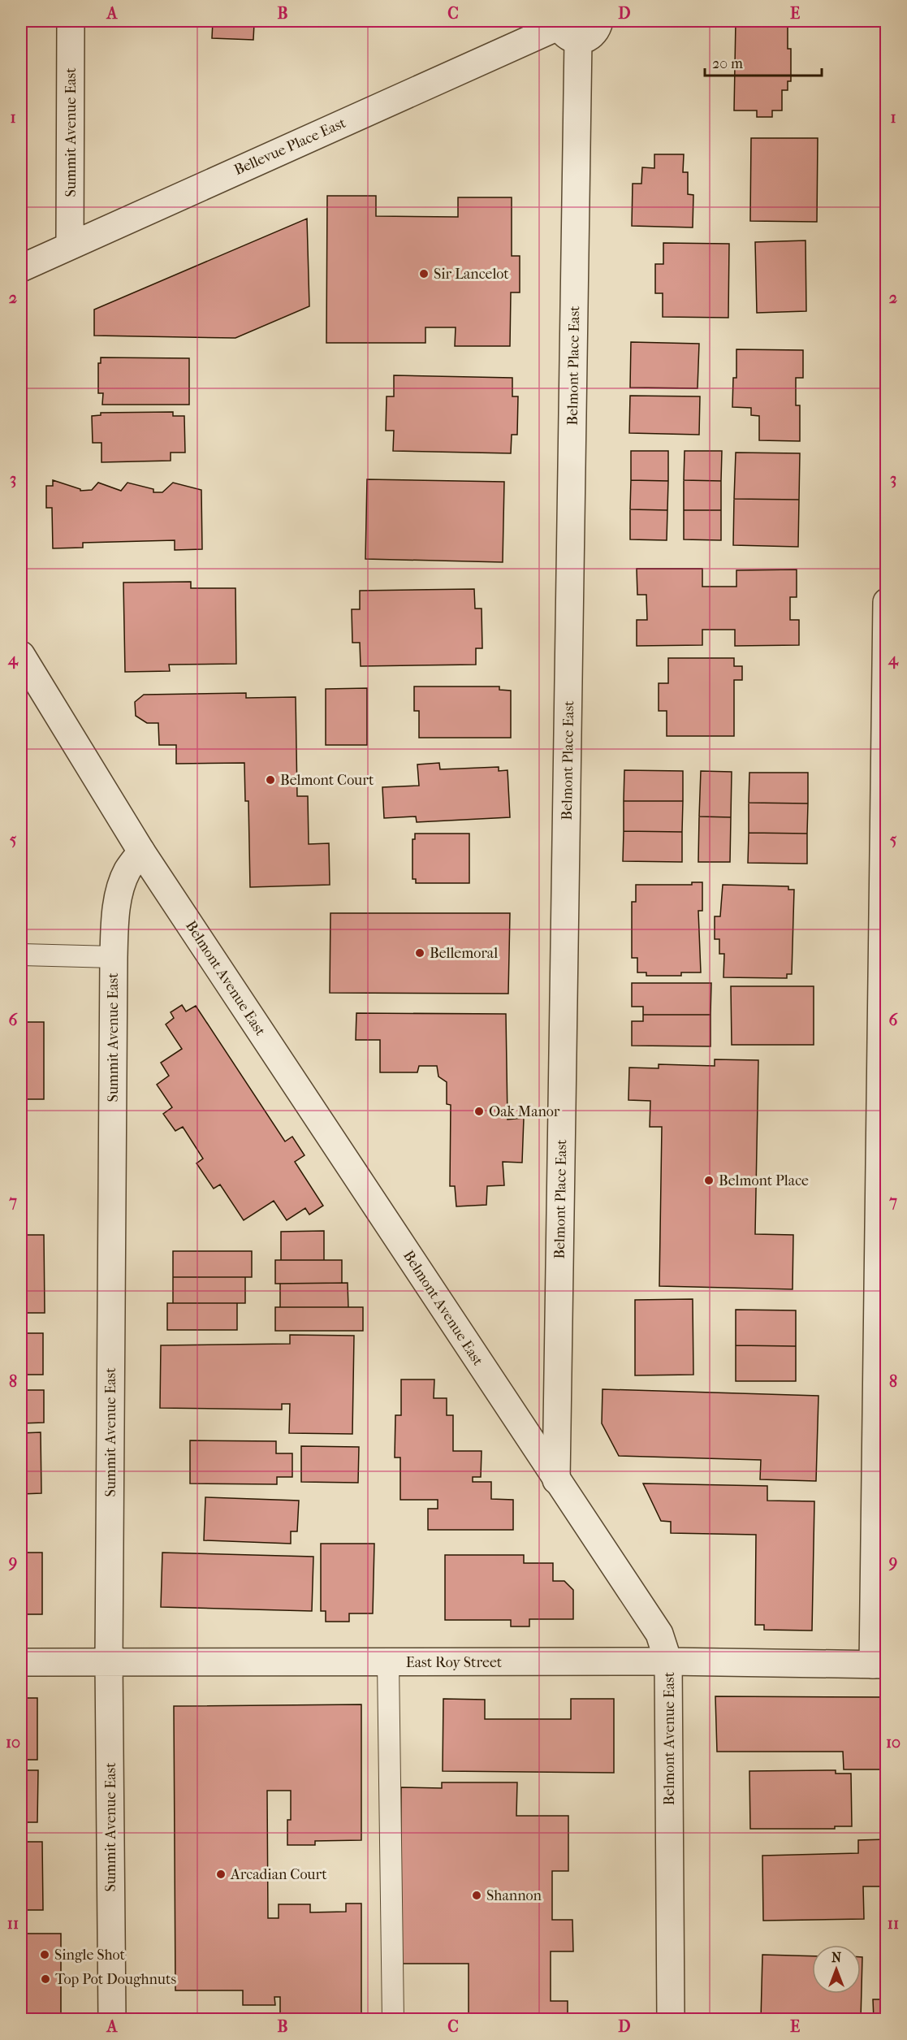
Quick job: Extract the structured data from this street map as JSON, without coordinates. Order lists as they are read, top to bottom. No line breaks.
{"streets":{"street":["Summit Avenue East","Bellevue Place East","Belmont Place East","Belmont Avenue East","East Roy Street"]},"crossings":[["Summit Avenue East","Bellevue Place East"],["Summit Avenue East","Belmont Avenue East"],["Summit Avenue East","East Roy Street"],["Bellevue Place East","Belmont Place East"],["Belmont Place East","Belmont Avenue East"],["Belmont Avenue East","East Roy Street"]],"places":["Sir Lancelot","Belmont Court","Bellemoral","Oak Manor","Belmont Place","Arcadian Court","Shannon","Single Shot","Top Pot Doughnuts"],"scale_bar":"20 m","north":"top","grid":{"columns":["A","B","C","D","E"],"rows":["1","2","3","4","5","6","7","8","9","10","11"]}}
